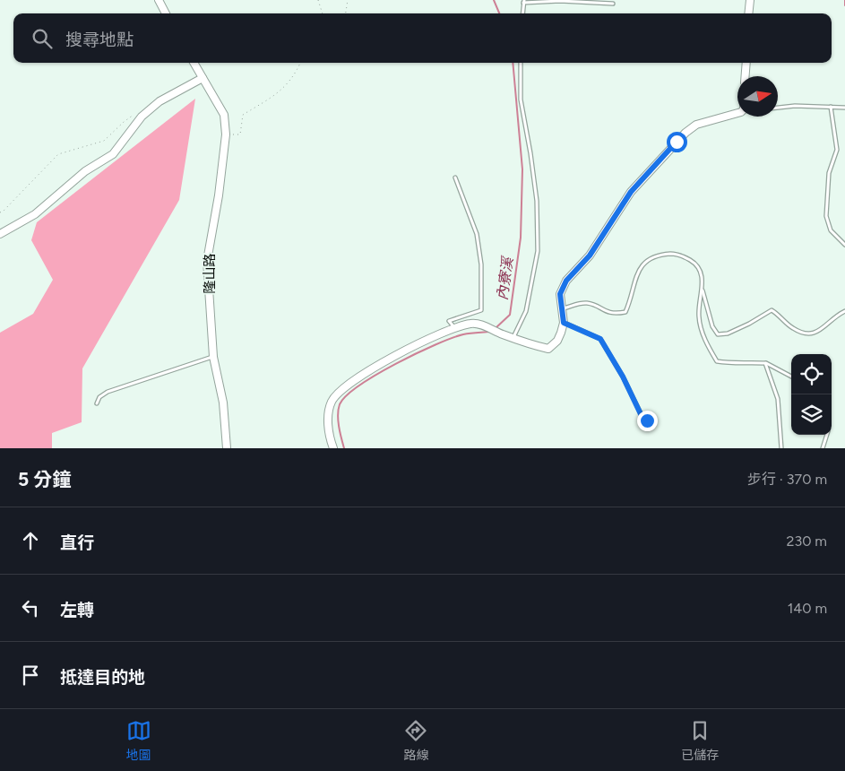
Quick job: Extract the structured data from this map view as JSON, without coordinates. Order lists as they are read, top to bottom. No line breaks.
{"streets":{"street":["隆山路"]},"water":["內寮溪"],"north":"right","page":{"search":"搜尋地點","heading":["5 分鐘","步行 · 370 m"],"list":[["直行","230 m"],["左轉","140 m"],"抵達目的地"],"nav":["地圖","路線","已儲存"]}}
